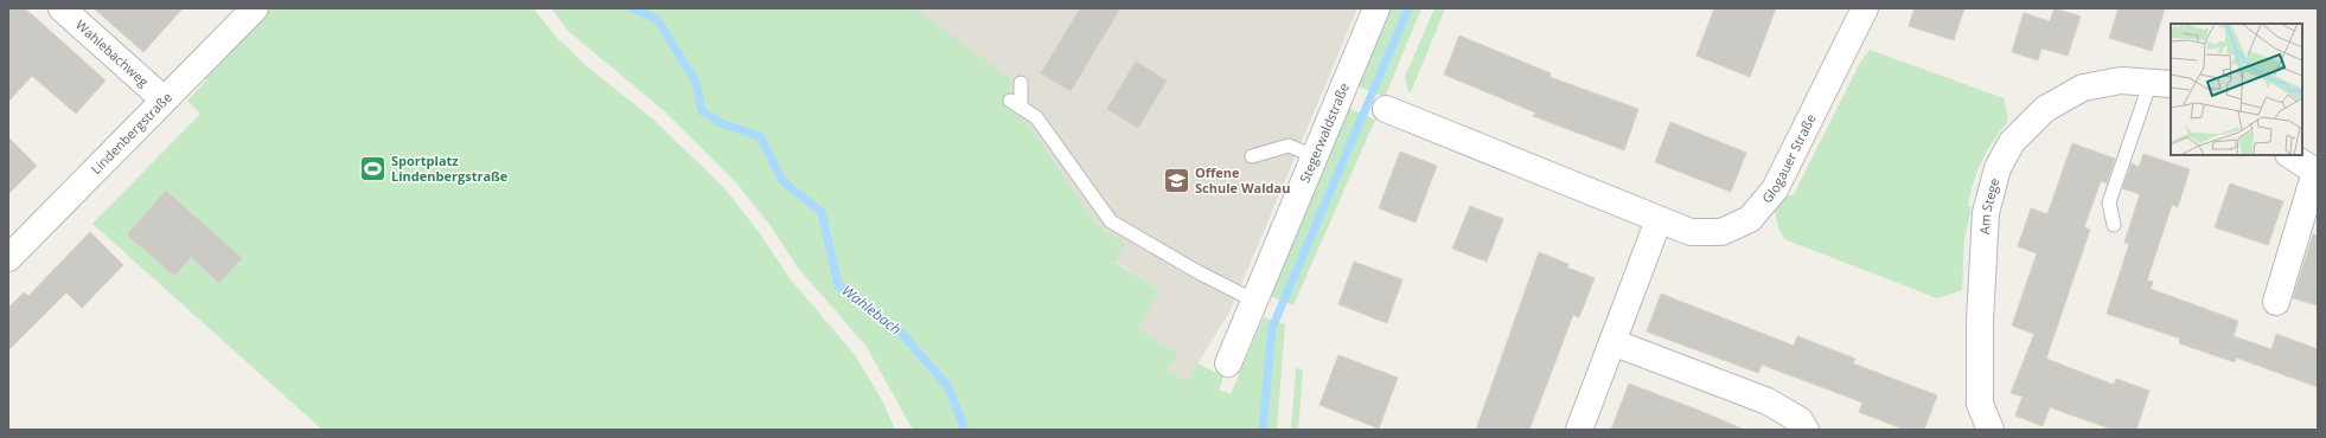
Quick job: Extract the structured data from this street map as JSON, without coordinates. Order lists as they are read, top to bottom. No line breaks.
{"streets":{"street":["Wahlebachweg","Lindenbergstraße","Stegerwaldstraße","Glogauer Straße","Am Stege"]},"crossings":[["Wahlebachweg","Lindenbergstraße"]],"water":["Wahlebach"],"places":{"sports":["Sportplatz Lindenbergstraße"],"school or university":["Offene Schule Waldau"]}}
